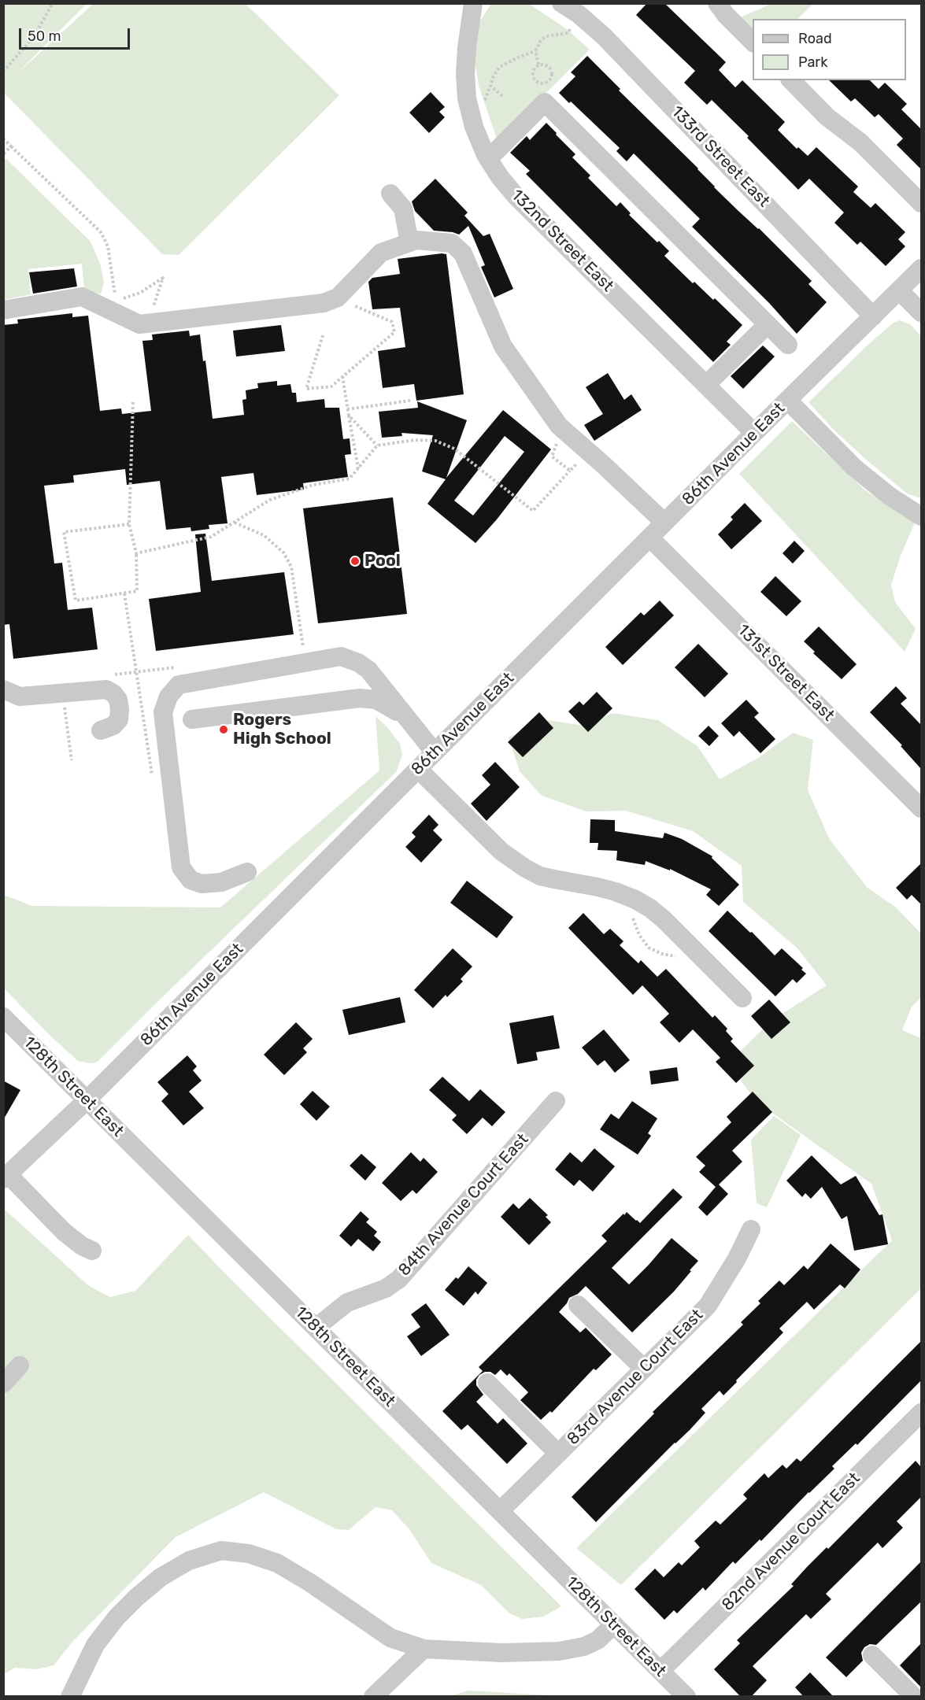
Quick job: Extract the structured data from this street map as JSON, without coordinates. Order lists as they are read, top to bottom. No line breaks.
{"streets":{"street":["133rd Street East","132nd Street East","86th Avenue East","131st Street East","128th Street East","84th Avenue Court East","83rd Avenue Court East","82nd Avenue Court East"]},"crossings":[["133rd Street East","86th Avenue East"],["132nd Street East","86th Avenue East"],["86th Avenue East","131st Street East"],["86th Avenue East","128th Street East"],["128th Street East","84th Avenue Court East"],["128th Street East","83rd Avenue Court East"],["128th Street East","82nd Avenue Court East"]],"places":["Pool","Rogers High School"],"legend":["Road","Park"],"scale_bar":"50 m"}
